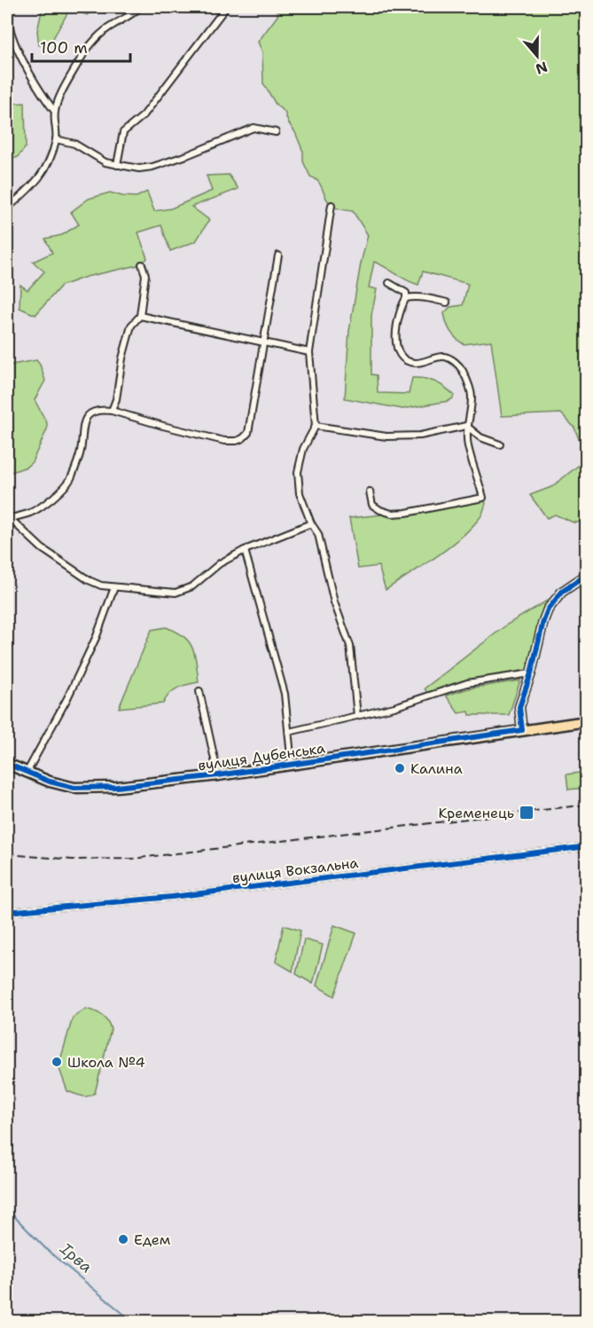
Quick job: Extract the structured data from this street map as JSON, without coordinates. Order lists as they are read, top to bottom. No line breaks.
{"streets":{"highway":["вулиця Дубенська"],"street":["вулиця Вокзальна"]},"water":["Ірва"],"places":{"other":["Калина","Школа №4","Едем"],"transit":["Кременець"]},"scale_bar":"100 m","north":"bottom"}
